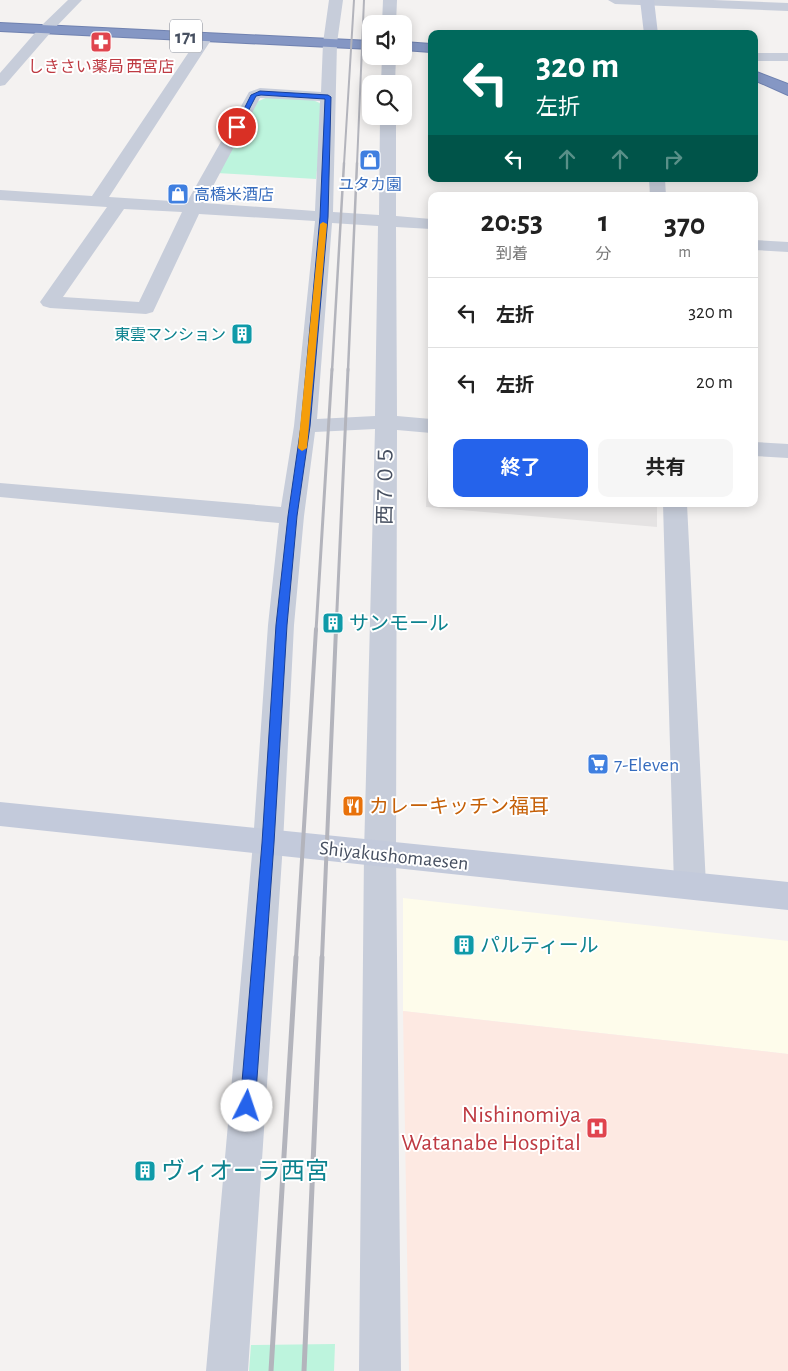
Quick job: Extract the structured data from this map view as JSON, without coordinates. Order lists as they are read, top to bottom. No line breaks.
{"streets":{"highway":["171"],"street":["西７０５","Shiyakushomaesen"]},"crossings":[["西７０５","Shiyakushomaesen"]],"places":{"pharmacy":["しきさい薬局 西宮店"],"shop":["ユタカ園","高橋米酒店"],"building":["東雲マンション","サンモール","パルティール","ヴィオーラ西宮"],"supermarket":["7-Eleven"],"restaurant":["カレーキッチン福耳"],"hospital":["Nishinomiya Watanabe Hospital"]},"page":{"turn":["320 m","左折"],"eta":["20:53","到着","1","分","370","m"],"list":[{"name":"左折","value":"320 m"},{"name":"左折","value":"20 m"}],"buttons":["終了","共有"]}}
